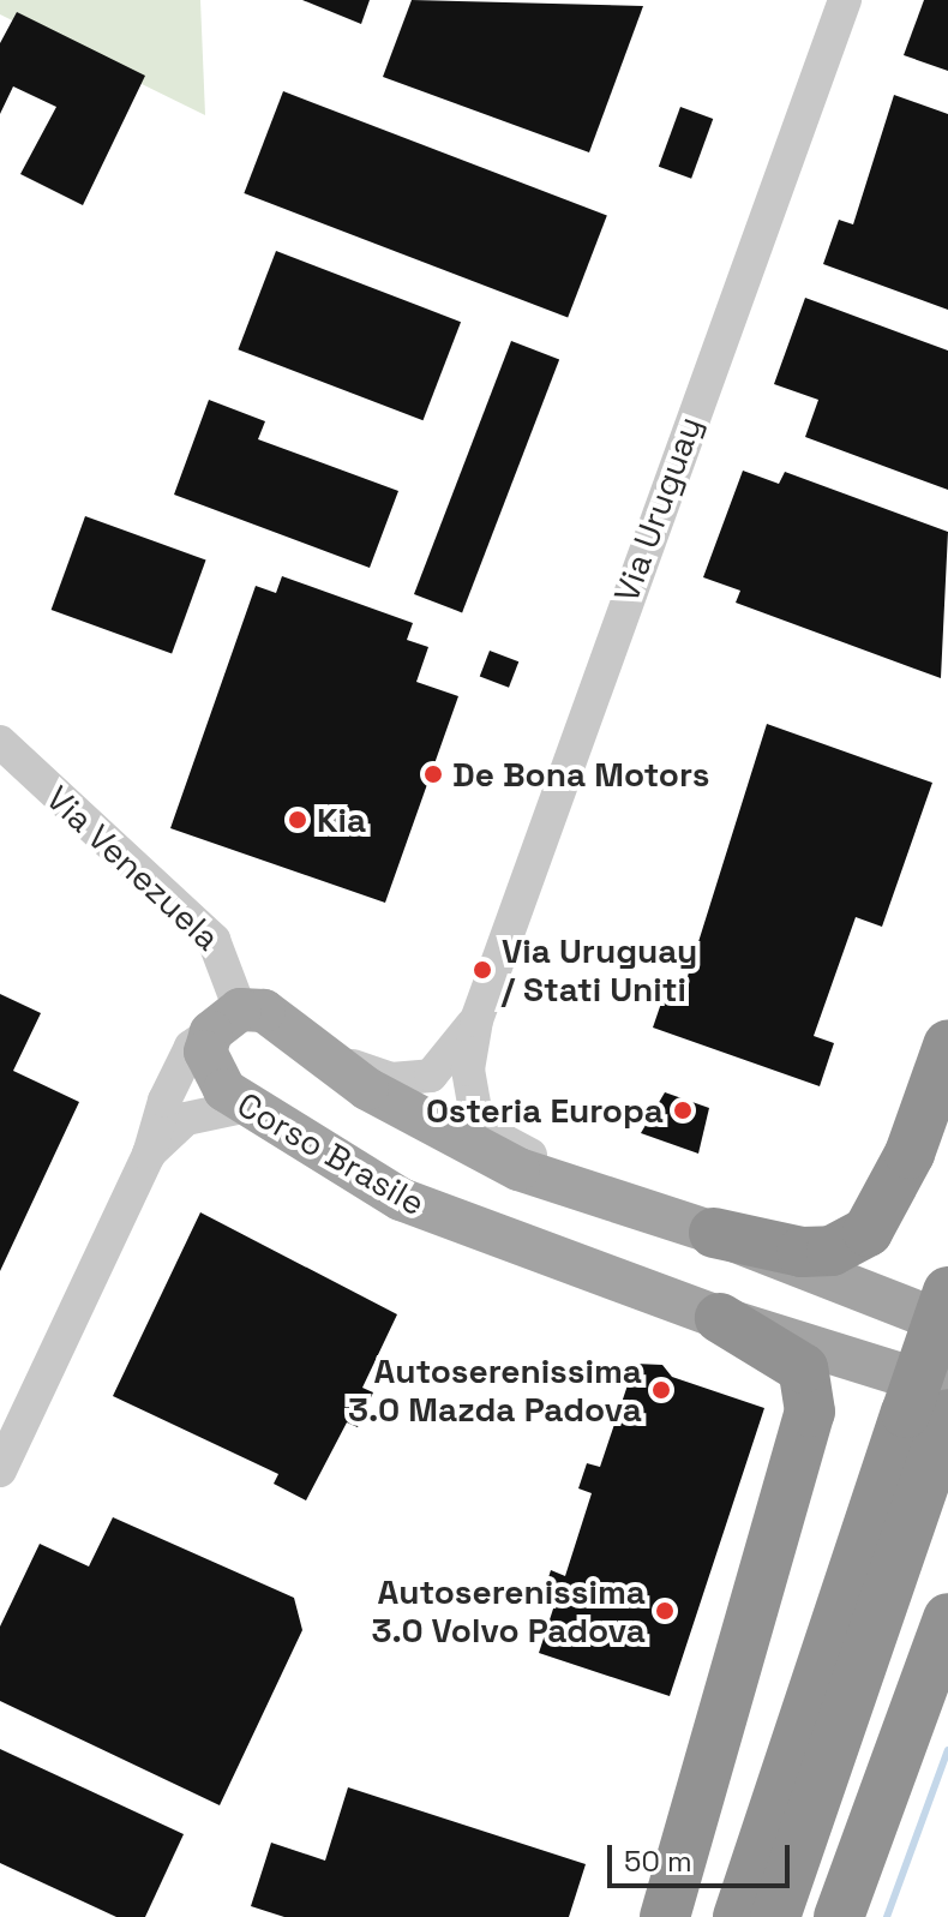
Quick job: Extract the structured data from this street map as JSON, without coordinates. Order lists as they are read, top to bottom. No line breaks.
{"streets":{"main road":["Corso Brasile"],"street":["Via Uruguay","Via Venezuela"]},"crossings":[["Via Venezuela","Corso Brasile"]],"places":["De Bona Motors","Kia","Via Uruguay / Stati Uniti","Osteria Europa","Autoserenissima 3.0 Mazda Padova","Autoserenissima 3.0 Volvo Padova"],"scale_bar":"50 m"}
